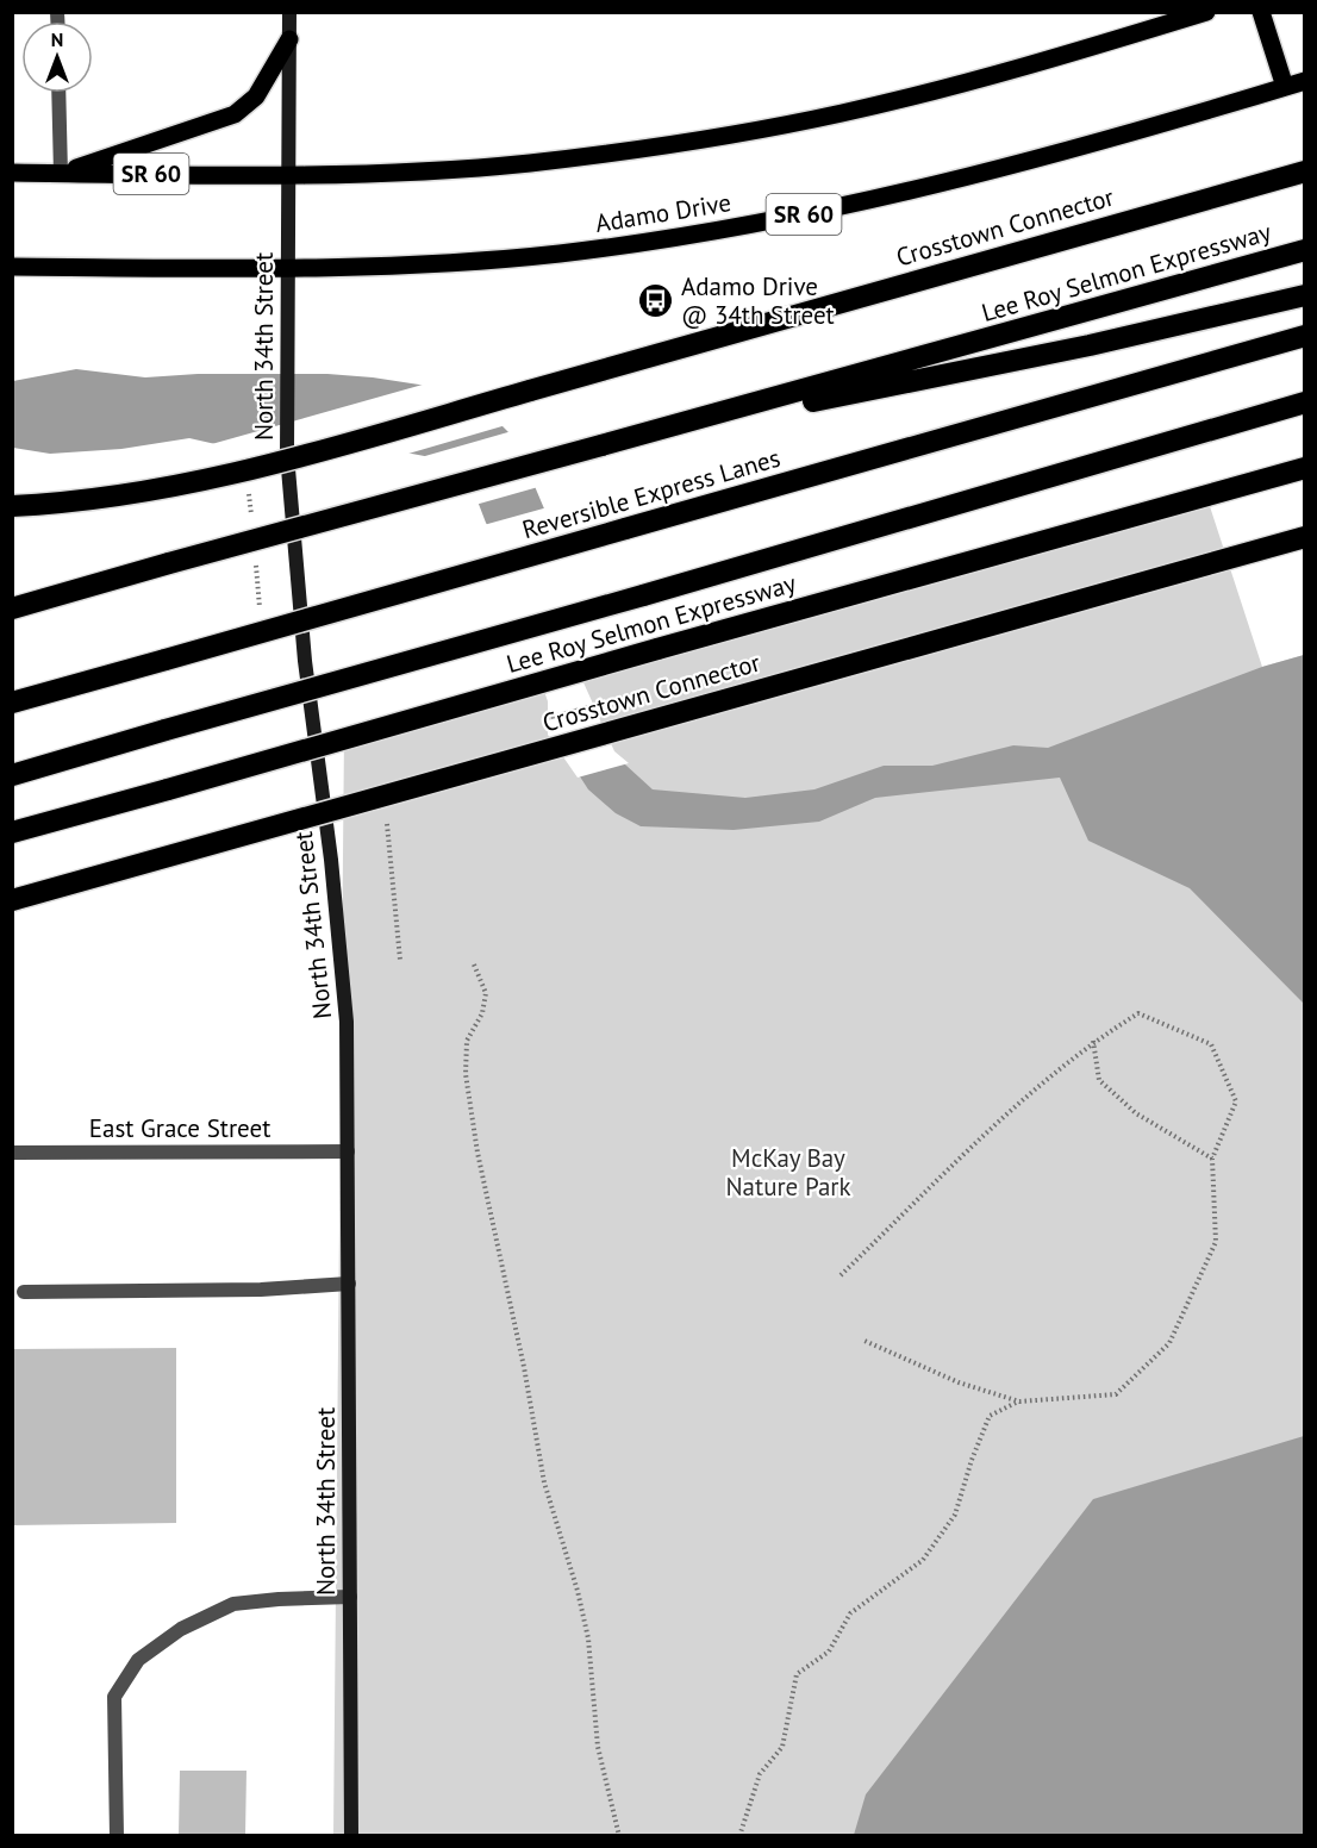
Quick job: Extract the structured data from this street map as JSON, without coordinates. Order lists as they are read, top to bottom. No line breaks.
{"streets":{"highway":["Crosstown Connector","Lee Roy Selmon Expressway","Reversible Express Lanes"],"main road":["SR 60","Adamo Drive"],"street":["North 34th Street","East Grace Street"]},"crossings":[["SR 60","North 34th Street"],["Adamo Drive","North 34th Street"],["North 34th Street","East Grace Street"]],"parks":["McKay Bay Nature Park"],"places":{"bus stop":["Adamo Drive @ 34th Street"]},"north":"top"}
